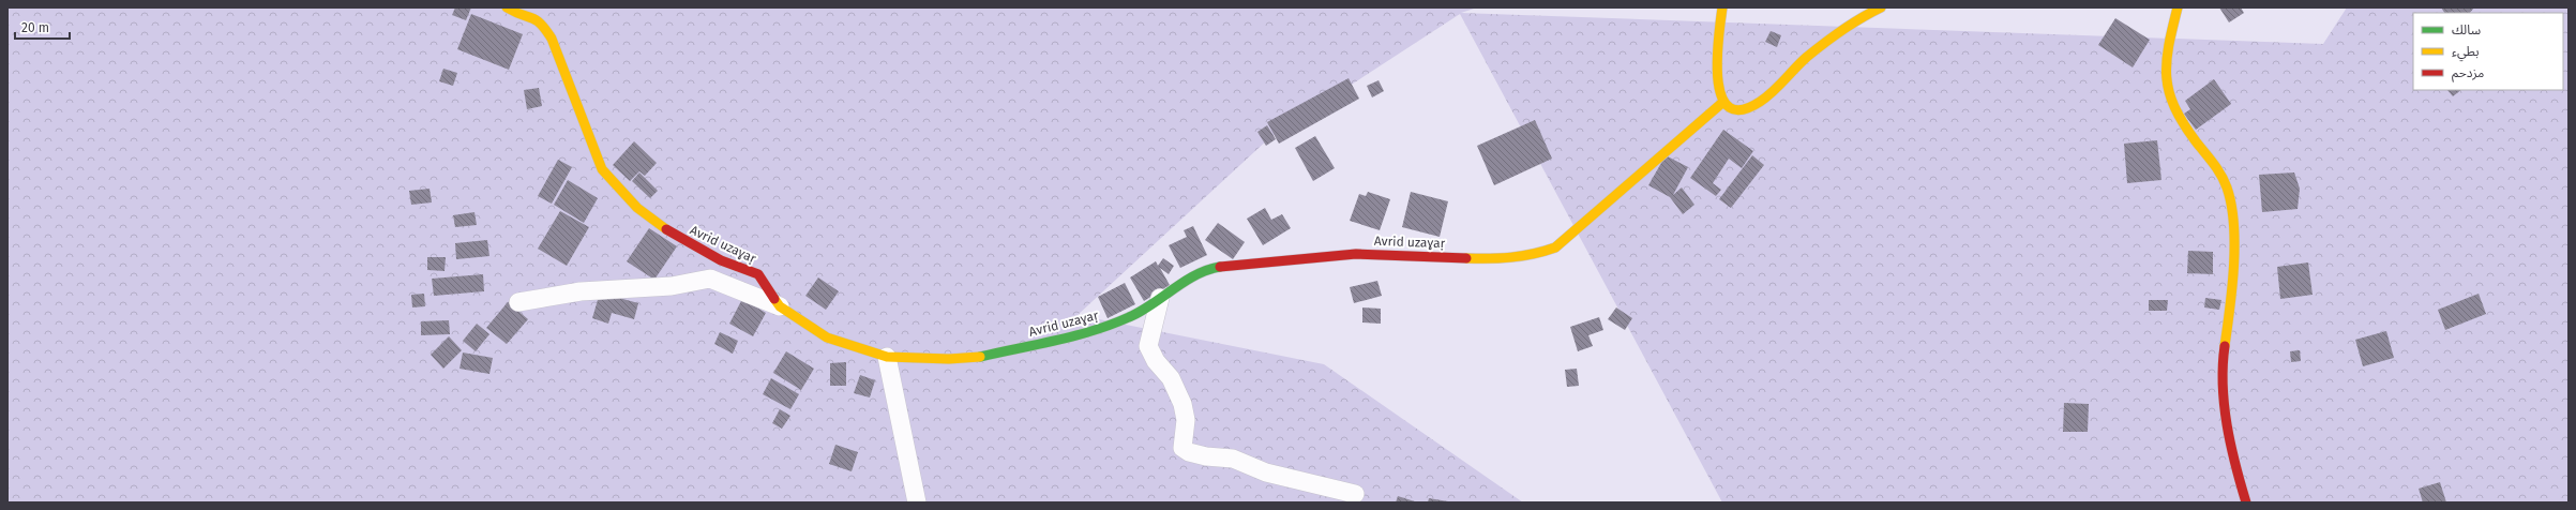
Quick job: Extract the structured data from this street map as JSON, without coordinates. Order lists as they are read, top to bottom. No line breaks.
{"streets":{"street":["Avrid uzaɣaṛ"]},"legend":["سالك","بطيء","مزدحم"],"scale_bar":"20 m"}
